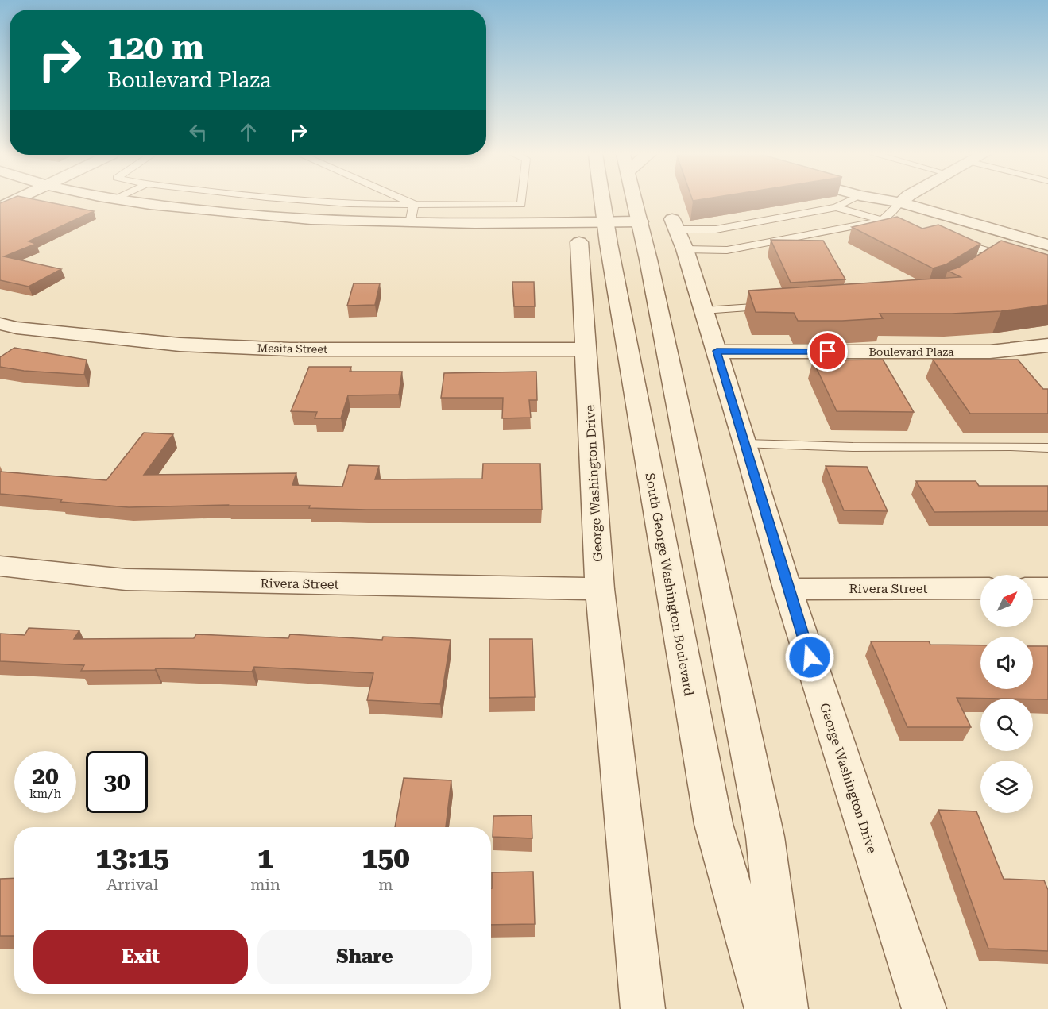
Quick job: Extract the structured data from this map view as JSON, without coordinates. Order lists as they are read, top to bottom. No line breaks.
{"streets":{"street":["Mesita Street","Boulevard Plaza","George Washington Drive","Rivera Street","South George Washington Boulevard"]},"crossings":[["Mesita Street","George Washington Drive"],["Boulevard Plaza","George Washington Drive"],["George Washington Drive","Rivera Street"]],"north":"top right","page":{"turn":["120 m","Boulevard Plaza"],"speed":"20 km/h","limit":"30","eta":["13:15","Arrival","1","min","150","m"],"buttons":["Exit","Share"]}}
